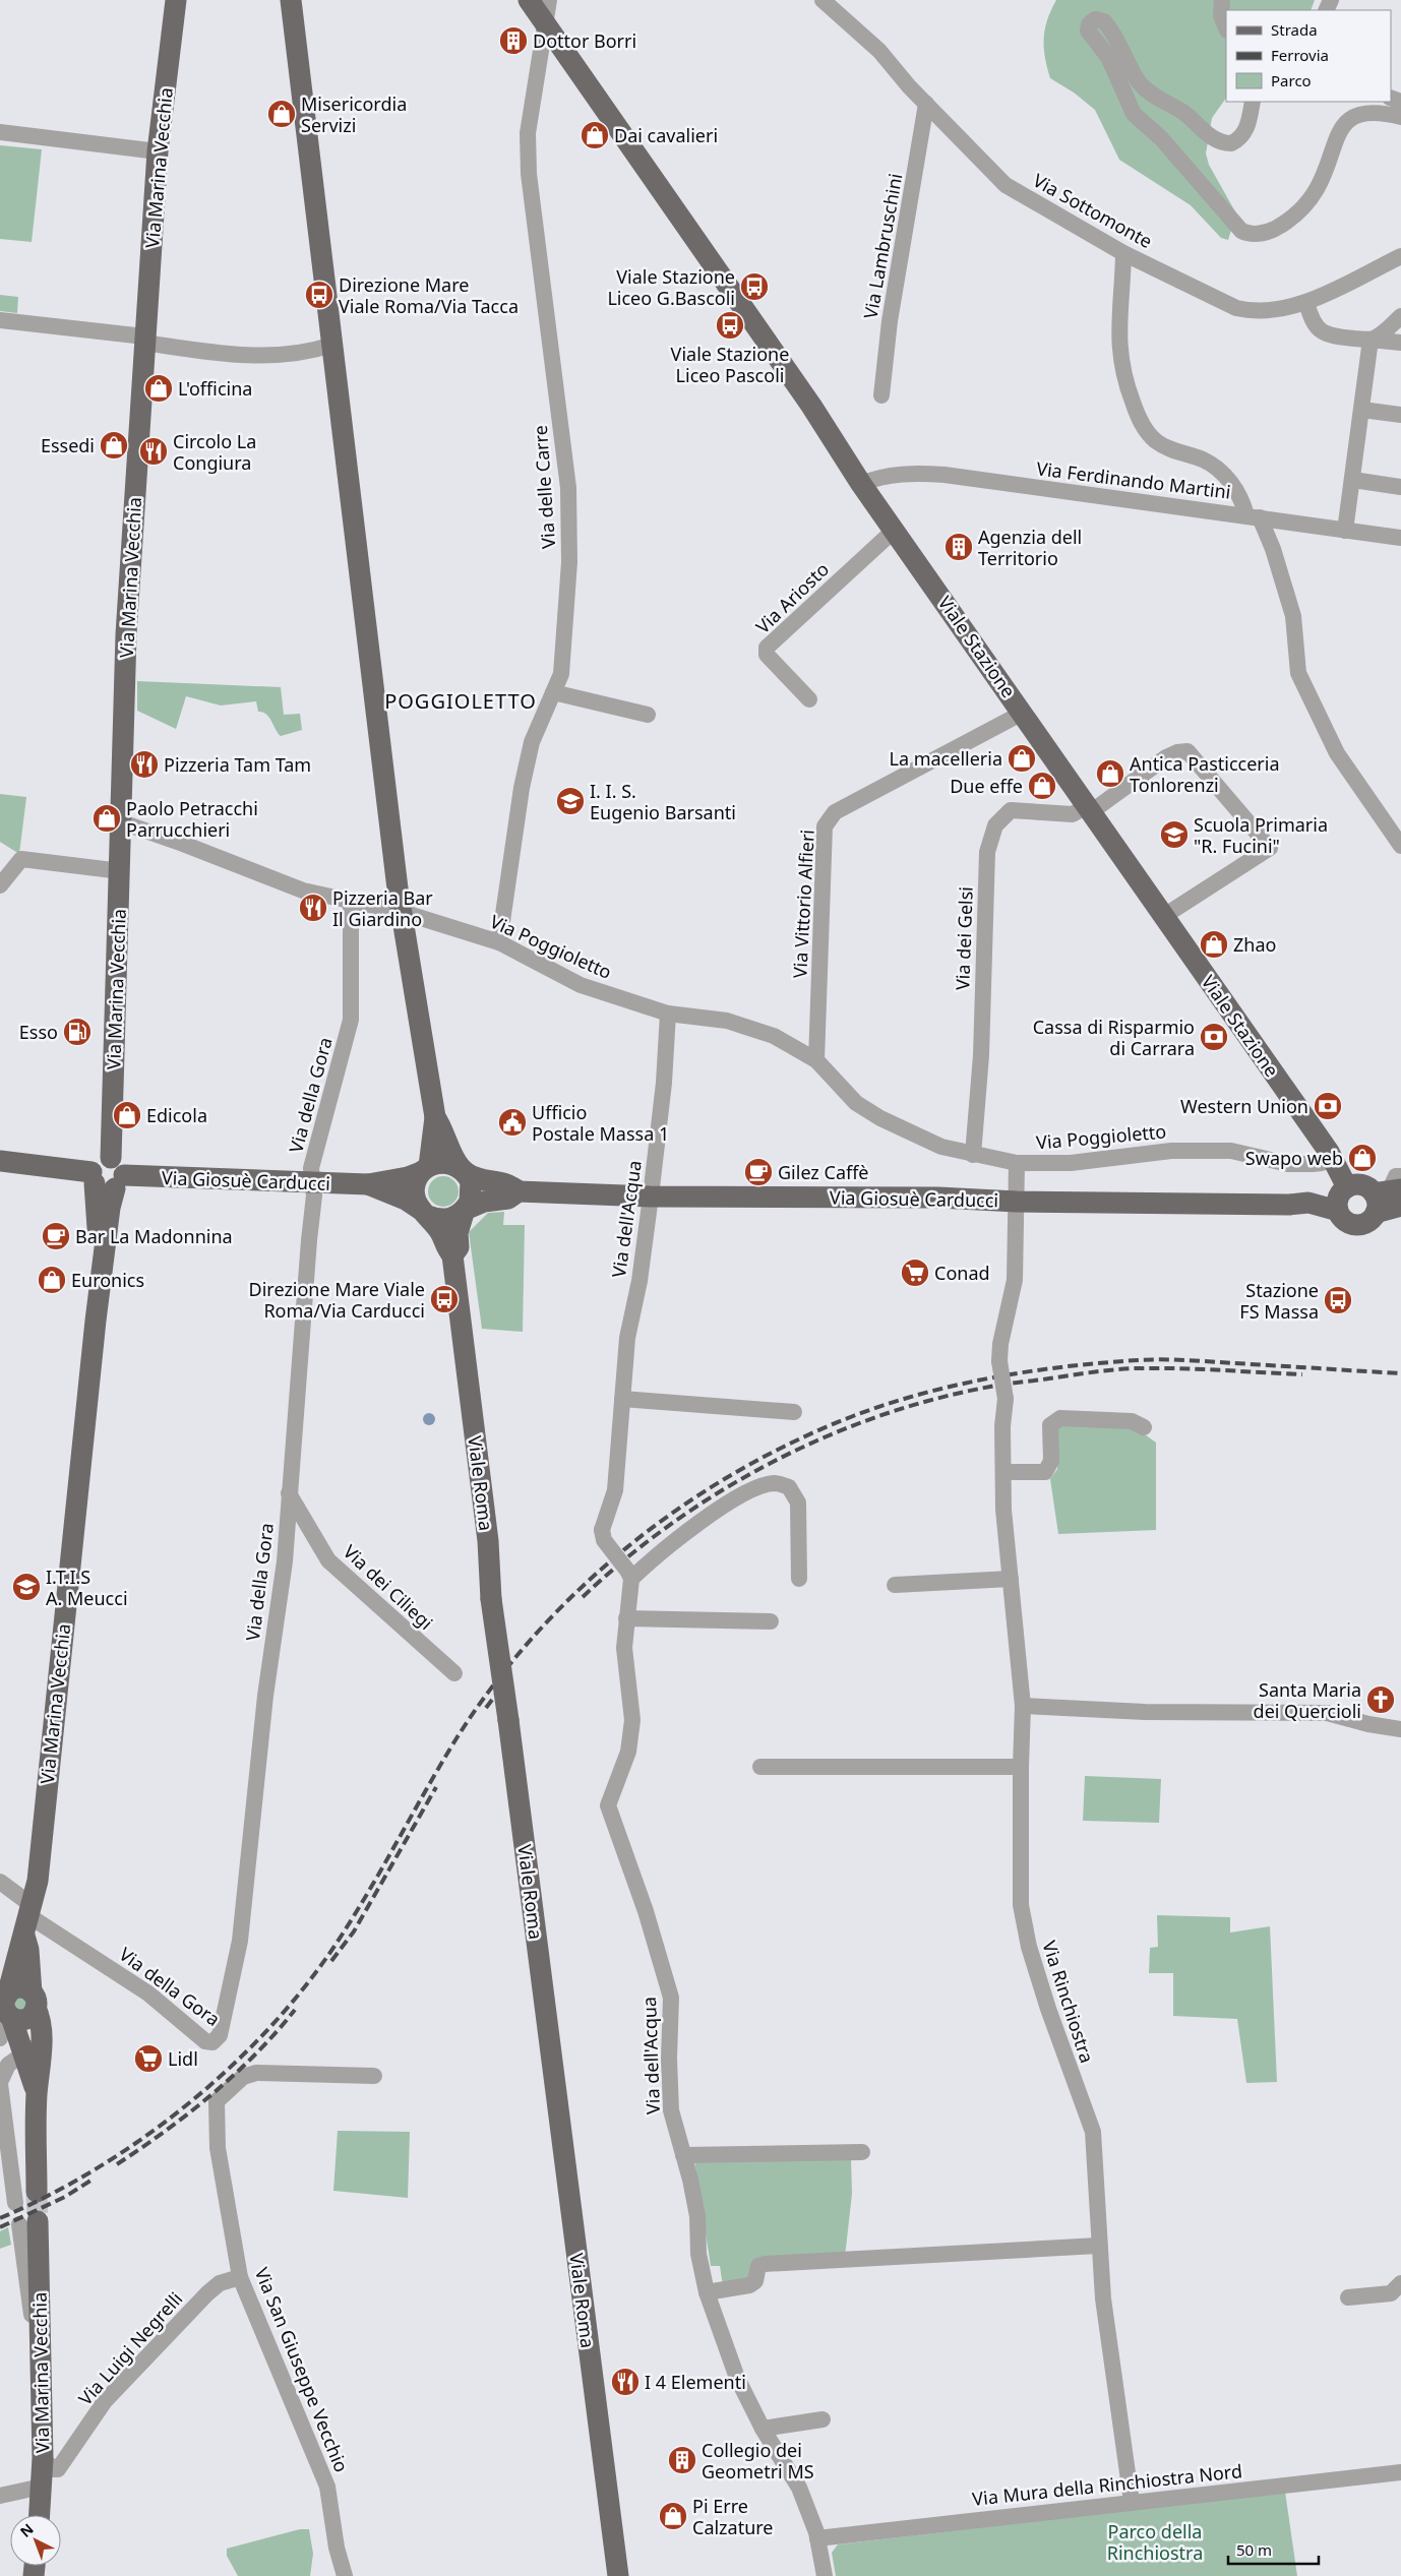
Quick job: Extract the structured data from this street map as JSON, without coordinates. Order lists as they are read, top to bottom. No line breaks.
{"streets":{"main road":["Via Marina Vecchia","Viale Stazione","Via Giosuè Carducci","Viale Roma"],"street":["Via Sottomonte","Via Lambruschini","Via Ferdinando Martini","Via delle Carre","Via Ariosto","Via Vittorio Alfieri","Via dei Gelsi","Via Poggioletto","Via della Gora","Via dell'Acqua","Via dei Ciliegi","Via Rinchiostra","Via Luigi Negrelli","Via San Giuseppe Vecchio","Via Mura della Rinchiostra Nord"]},"crossings":[["Via Marina Vecchia","Via Poggioletto"],["Via Marina Vecchia","Via della Gora"],["Via Marina Vecchia","Via Giosuè Carducci"],["Via Marina Vecchia","Via Luigi Negrelli"],["Via Sottomonte","Via Lambruschini"],["Via Ferdinando Martini","Viale Stazione"],["Via delle Carre","Viale Stazione"],["Via delle Carre","Via Poggioletto"],["Via Ariosto","Viale Stazione"],["Viale Stazione","Via Vittorio Alfieri"],["Viale Stazione","Via dei Gelsi"],["Viale Stazione","Via Poggioletto"],["Via Vittorio Alfieri","Via Poggioletto"],["Via dei Gelsi","Via Poggioletto"],["Via Poggioletto","Via della Gora"],["Via Poggioletto","Via dell'Acqua"],["Via Poggioletto","Via Rinchiostra"],["Via della Gora","Via Giosuè Carducci"],["Via della Gora","Via dei Ciliegi"],["Via Giosuè Carducci","Via dell'Acqua"],["Via Giosuè Carducci","Viale Roma"],["Via Giosuè Carducci","Via Rinchiostra"],["Via dell'Acqua","Via Mura della Rinchiostra Nord"],["Via Rinchiostra","Via Mura della Rinchiostra Nord"],["Via Luigi Negrelli","Via San Giuseppe Vecchio"]],"districts":["POGGIOLETTO"],"parks":["Parco della Rinchiostra"],"places":{"building":["Dottor Borri","Agenzia dell Territorio","Collegio dei Geometri MS"],"shop":["Misericordia Servizi","Dai cavalieri","L'officina","Essedi","La macelleria","Antica Pasticceria Tonlorenzi","Due effe","Paolo Petracchi Parrucchieri","Zhao","Edicola","Swapo web","Euronics","Pi Erre Calzature"],"bus stop":["Viale Stazione Liceo G.Bascoli","Direzione Mare Viale Roma/Via Tacca","Viale Stazione Liceo Pascoli","Direzione Mare Viale Roma/Via Carducci","Stazione FS Massa"],"restaurant":["Circolo La Congiura","Pizzeria Tam Tam","Pizzeria Bar Il Giardino","I 4 Elementi"],"school or university":["I. I. S. Eugenio Barsanti","Scuola Primaria \"R. Fucini\"","I.T.I.S A. Meucci"],"fuel station":["Esso"],"bank":["Cassa di Risparmio di Carrara","Western Union"],"public building":["Ufficio Postale Massa 1"],"cafe":["Gilez Caffè","Bar La Madonnina"],"supermarket":["Conad","Lidl"],"church":["Santa Maria dei Quercioli"]},"legend":["Strada","Ferrovia","Parco"],"scale_bar":"50 m","north":"top left"}
